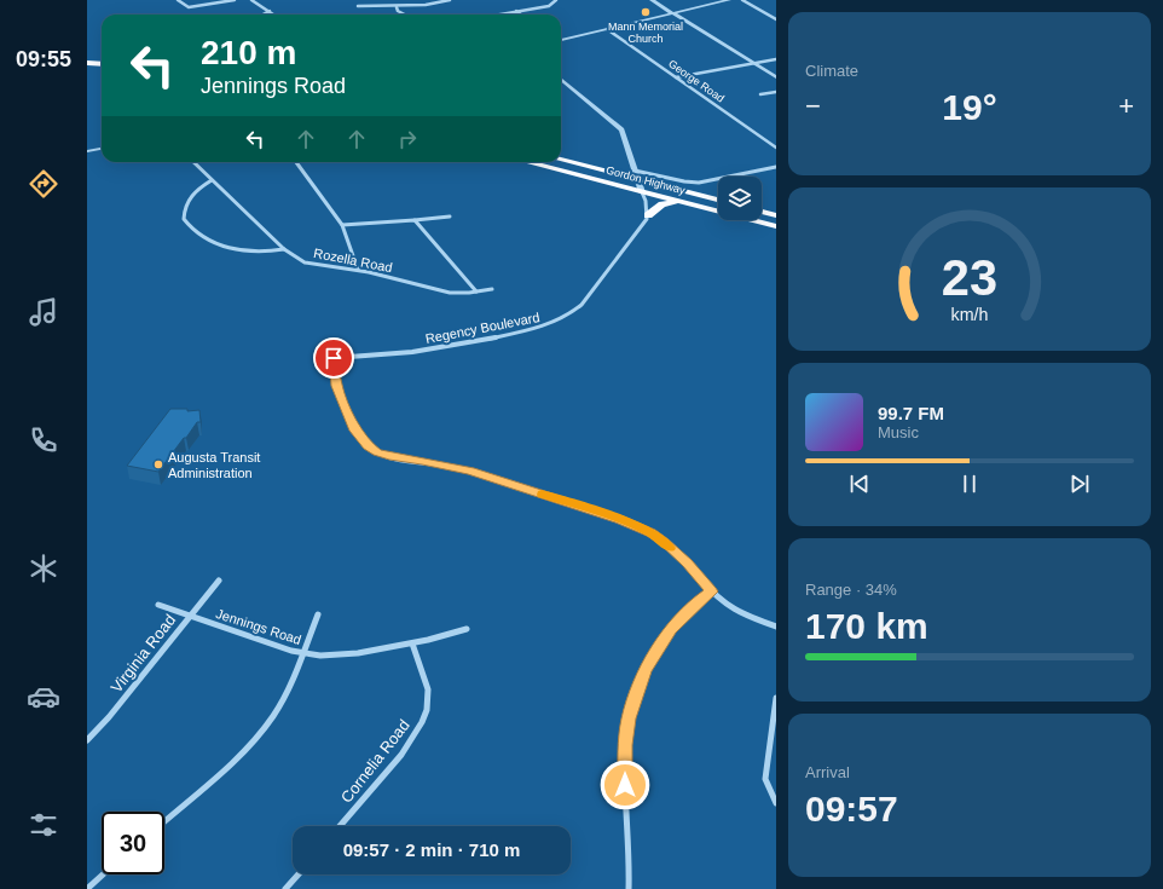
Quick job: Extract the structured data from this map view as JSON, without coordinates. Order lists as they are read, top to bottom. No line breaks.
{"streets":{"highway":["Gordon Highway"],"street":["George Road","Rozella Road","Regency Boulevard","Jennings Road","Virginia Road","Cornelia Road"]},"crossings":[["Jennings Road","Virginia Road"],["Jennings Road","Cornelia Road"]],"places":["Mann Memorial Church","Augusta Transit Administration"],"page":{"tabs":"09:55","tile":["Climate",["Range · 34%","170 km"],["Arrival","09:57"]],"turn":["210 m","Jennings Road"],"heat":["−","19°","+"],"song":["99.7 FM","Music"],"limit":"30","trip":"09:57 · 2 min · 710 m","gauge":["23","km/h"]}}
